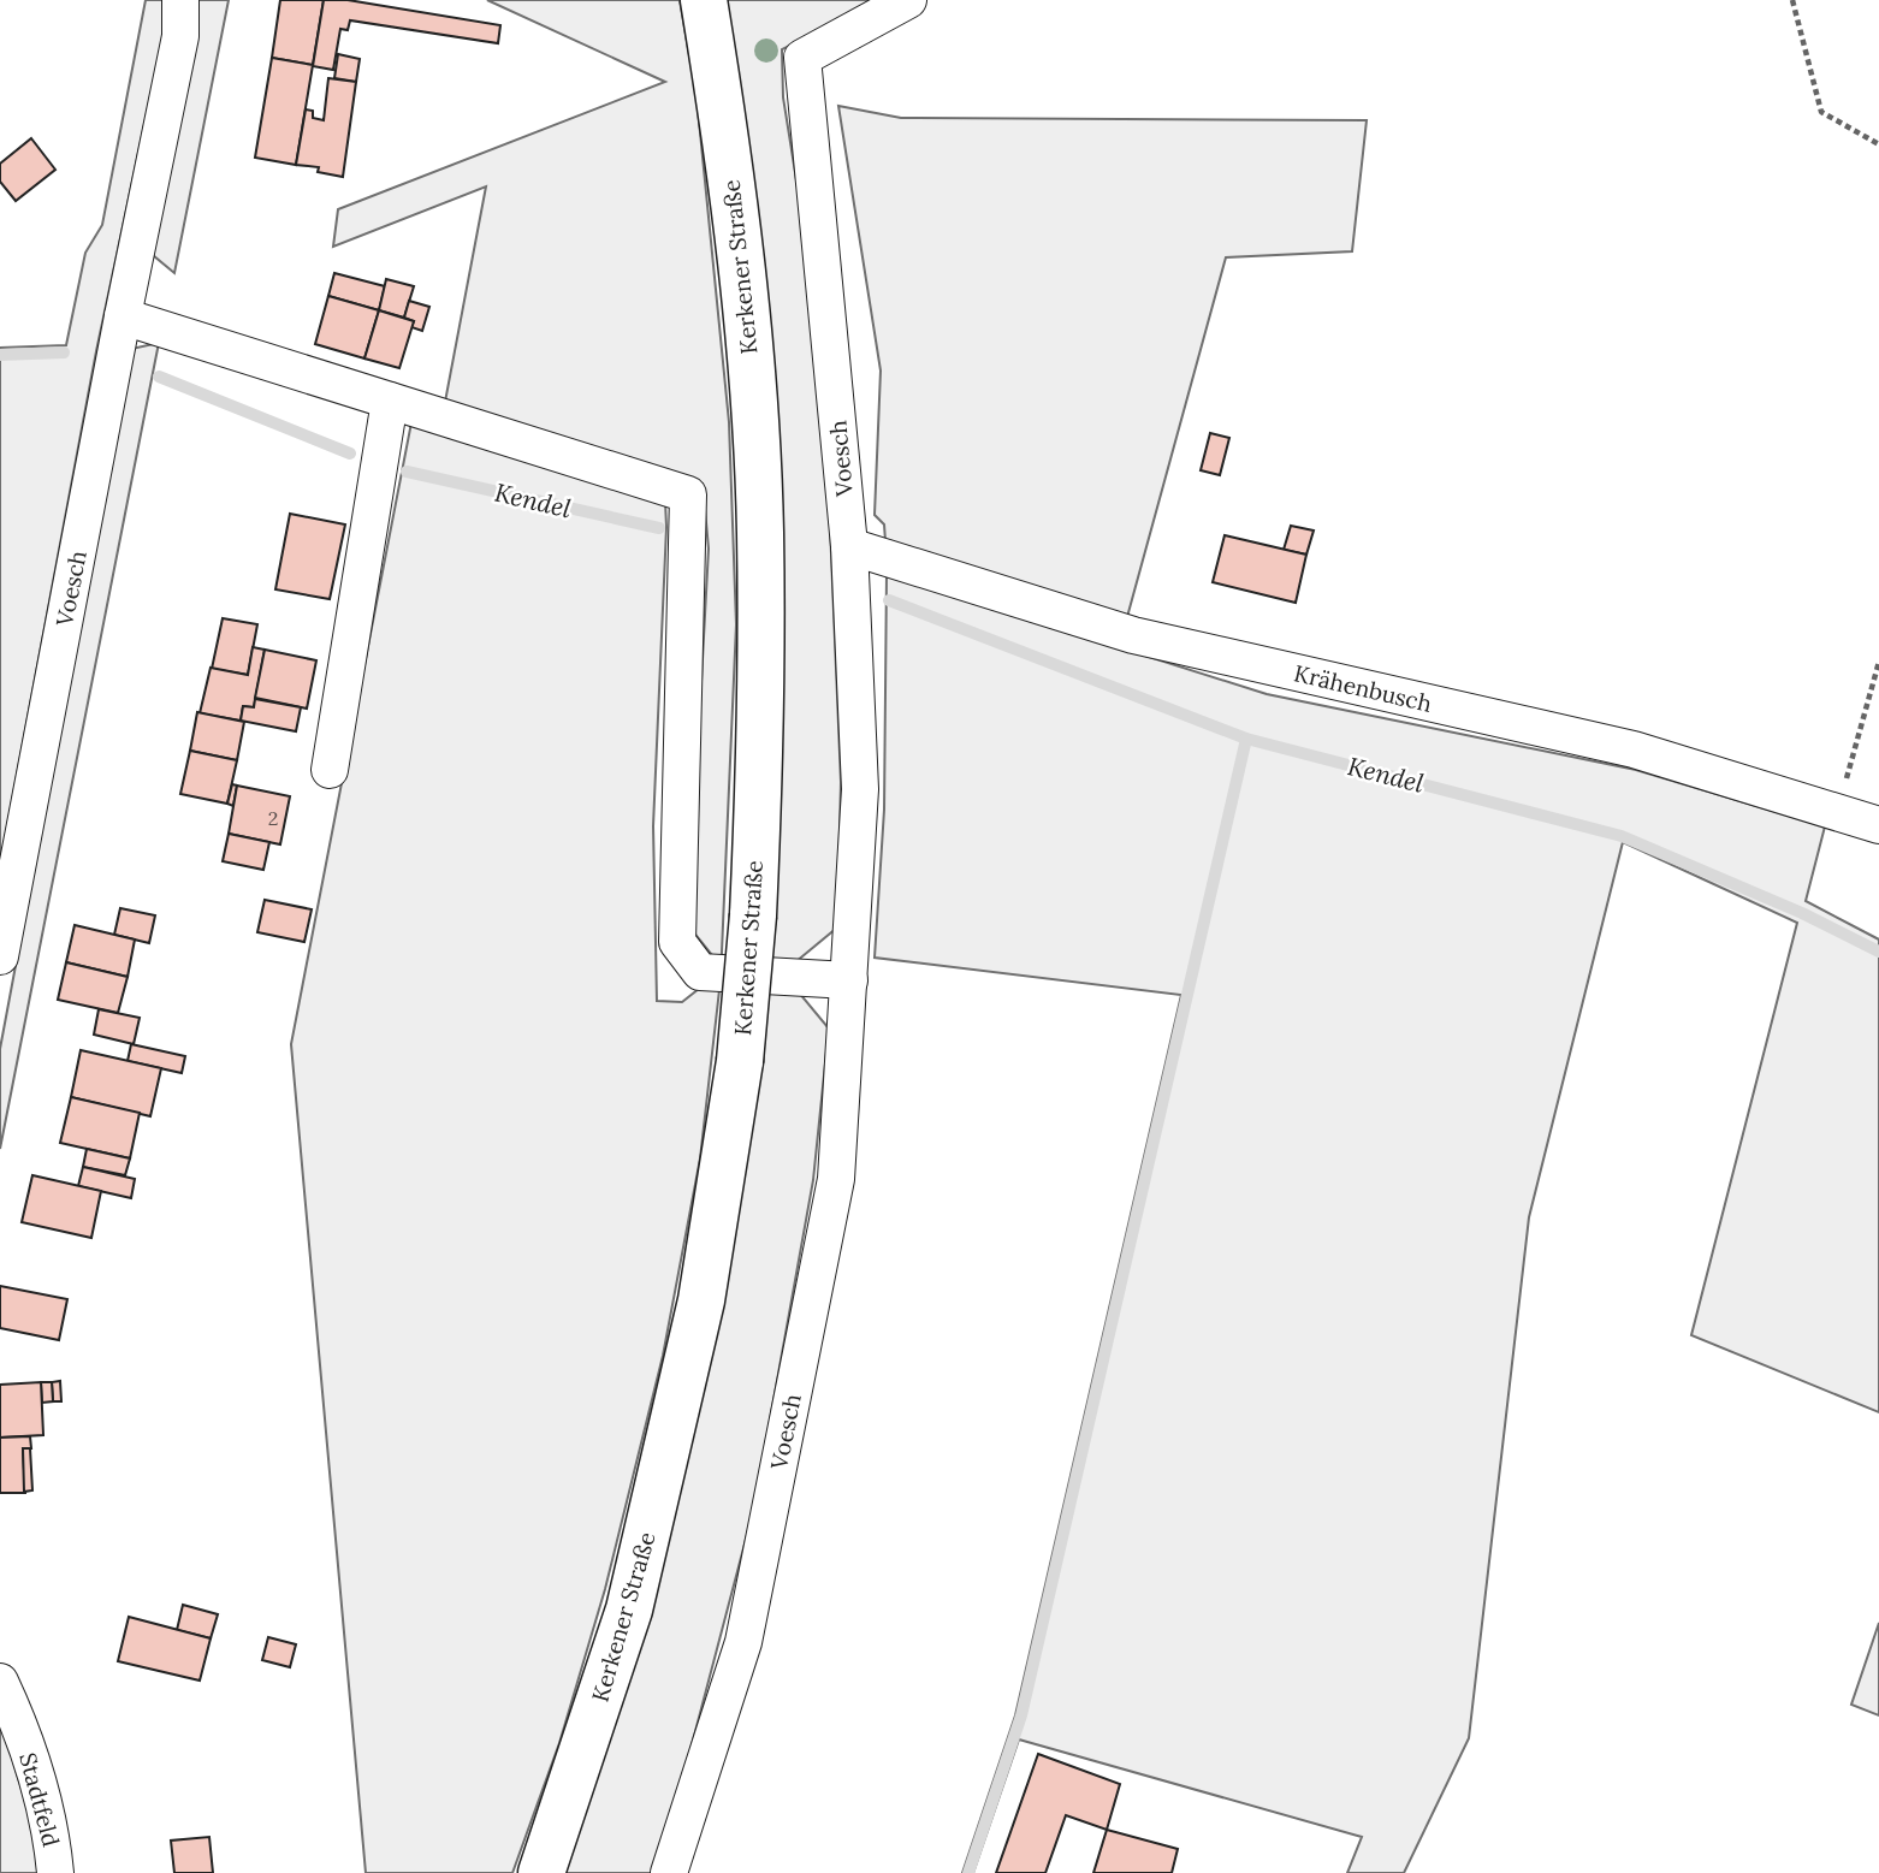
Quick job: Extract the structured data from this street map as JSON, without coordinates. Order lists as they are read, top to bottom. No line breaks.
{"streets":{"main road":["Kerkener Straße"],"street":["Voesch","Krähenbusch","Stadtfeld"]},"crossings":[["Voesch","Krähenbusch"]],"water":["Kendel"],"house_numbers":["2"]}
